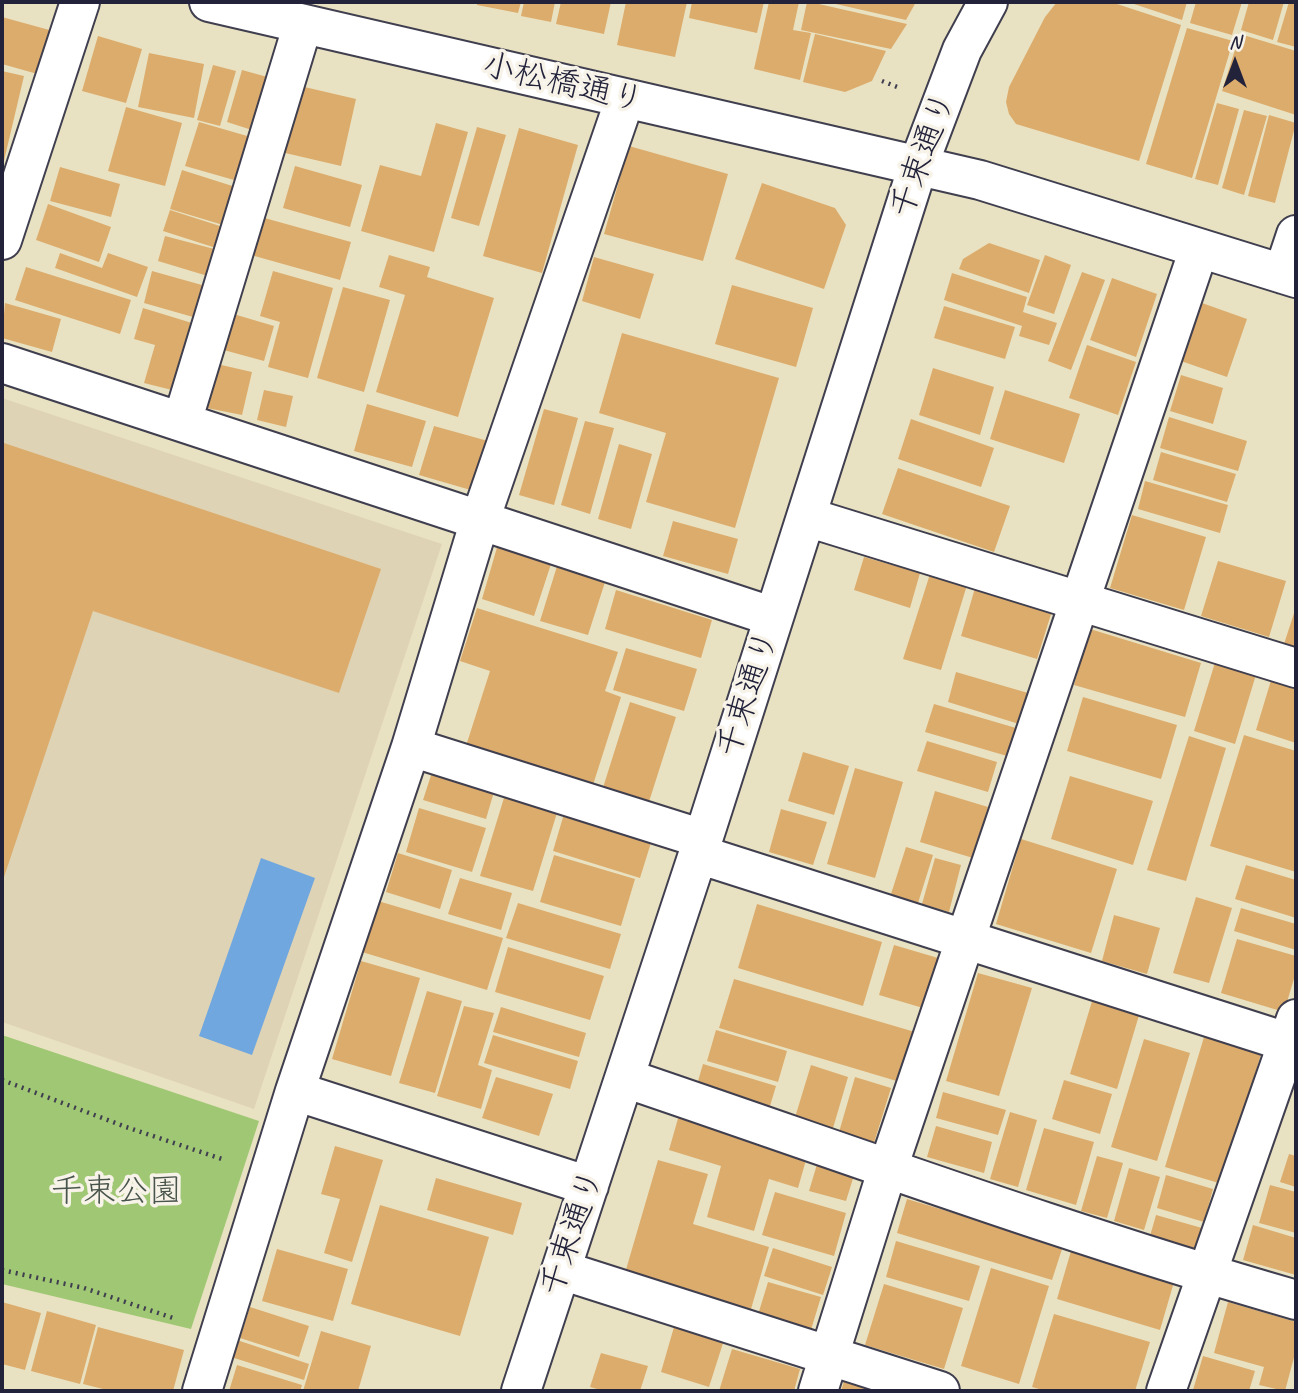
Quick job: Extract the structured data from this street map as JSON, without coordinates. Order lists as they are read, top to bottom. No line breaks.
{"streets":{"street":["小松橋通り","千束通り"]},"crossings":[["小松橋通り","千束通り"]],"parks":["千束公園"],"north":"top"}
